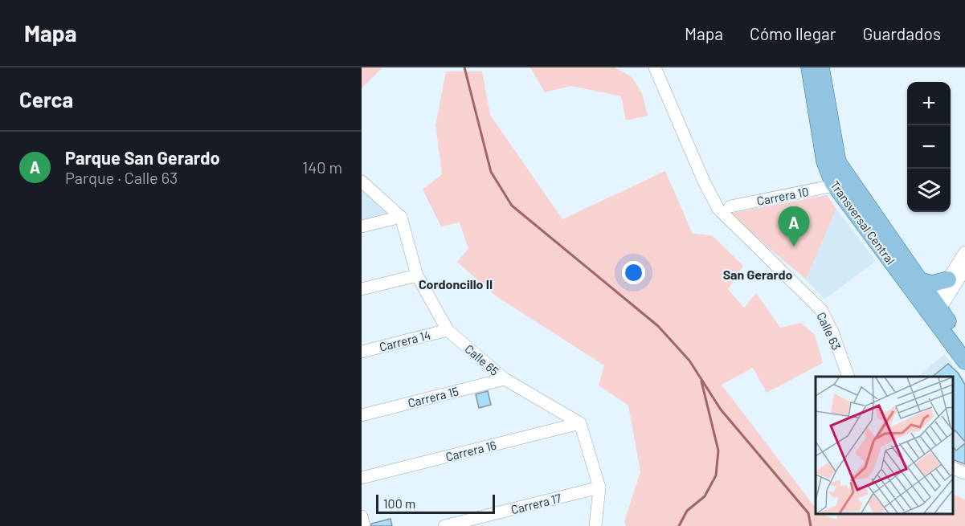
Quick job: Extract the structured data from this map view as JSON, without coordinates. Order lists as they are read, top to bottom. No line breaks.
{"streets":{"main road":["Transversal Central"],"street":["Carrera 10","Calle 63","Carrera 14","Calle 65","Carrera 15","Carrera 16","Carrera 17"]},"crossings":[["Carrera 10","Transversal Central"],["Carrera 10","Calle 63"],["Carrera 14","Calle 65"],["Calle 65","Carrera 15"],["Calle 65","Carrera 16"]],"districts":["San Gerardo","Cordoncillo II"],"scale_bar":"100 m","page":{"header":"Mapa","nav":["Mapa","Cómo llegar","Guardados"],"heading":"Cerca","map_buttons":["+","−"],"list":[{"mark":"A","name":"Parque San Gerardo","note":"Parque · Calle 63","value":"140 m"}],"pins":"A","scale":"100 m"}}
